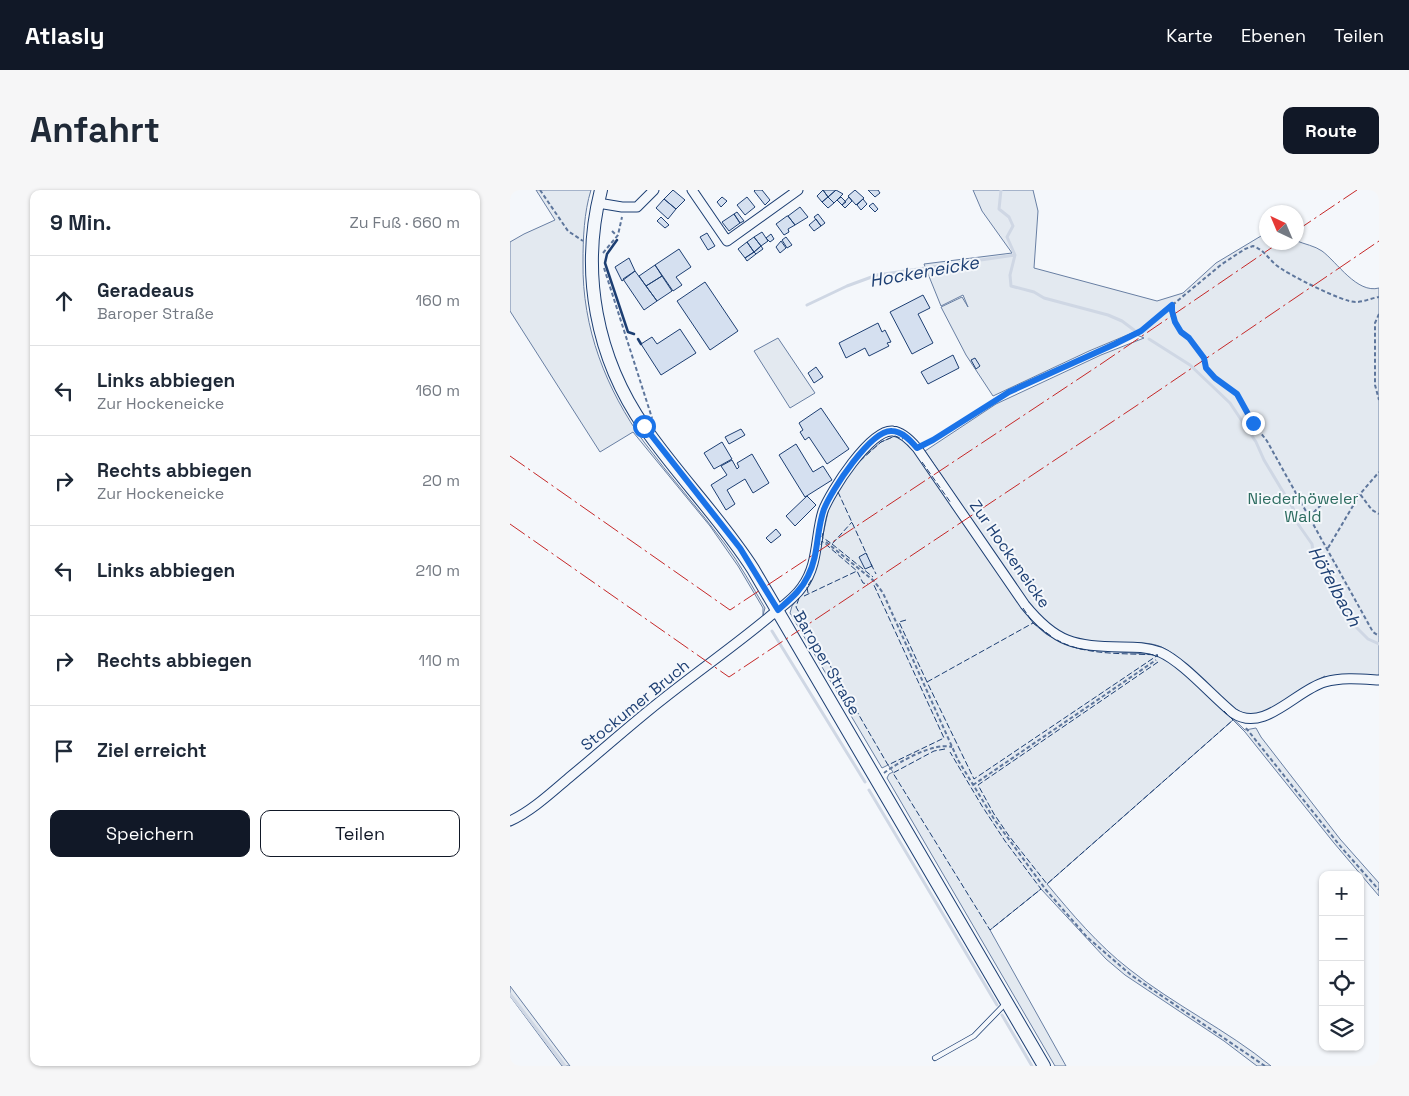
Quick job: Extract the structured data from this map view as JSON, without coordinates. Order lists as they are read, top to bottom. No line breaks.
{"streets":{"main road":["Baroper Straße"],"street":["Zur Hockeneicke","Stockumer Bruch"]},"crossings":[["Zur Hockeneicke","Baroper Straße"],["Zur Hockeneicke","Stockumer Bruch"],["Baroper Straße","Stockumer Bruch"]],"water":["Hockeneicke","Höfelbach"],"parks":["Niederhöweler Wald"],"north":"top left","page":{"header":"Atlasly","nav":["Karte","Ebenen","Teilen"],"buttons":["Route",["Speichern","Teilen"]],"title":"Anfahrt","heading":["9 Min.","Zu Fuß · 660 m"],"list":[["Geradeaus","Baroper Straße","160 m"],["Links abbiegen","Zur Hockeneicke","160 m"],["Rechts abbiegen","Zur Hockeneicke","20 m"],["Links abbiegen","210 m"],["Rechts abbiegen","110 m"],"Ziel erreicht"],"map_buttons":["+","−"]}}
